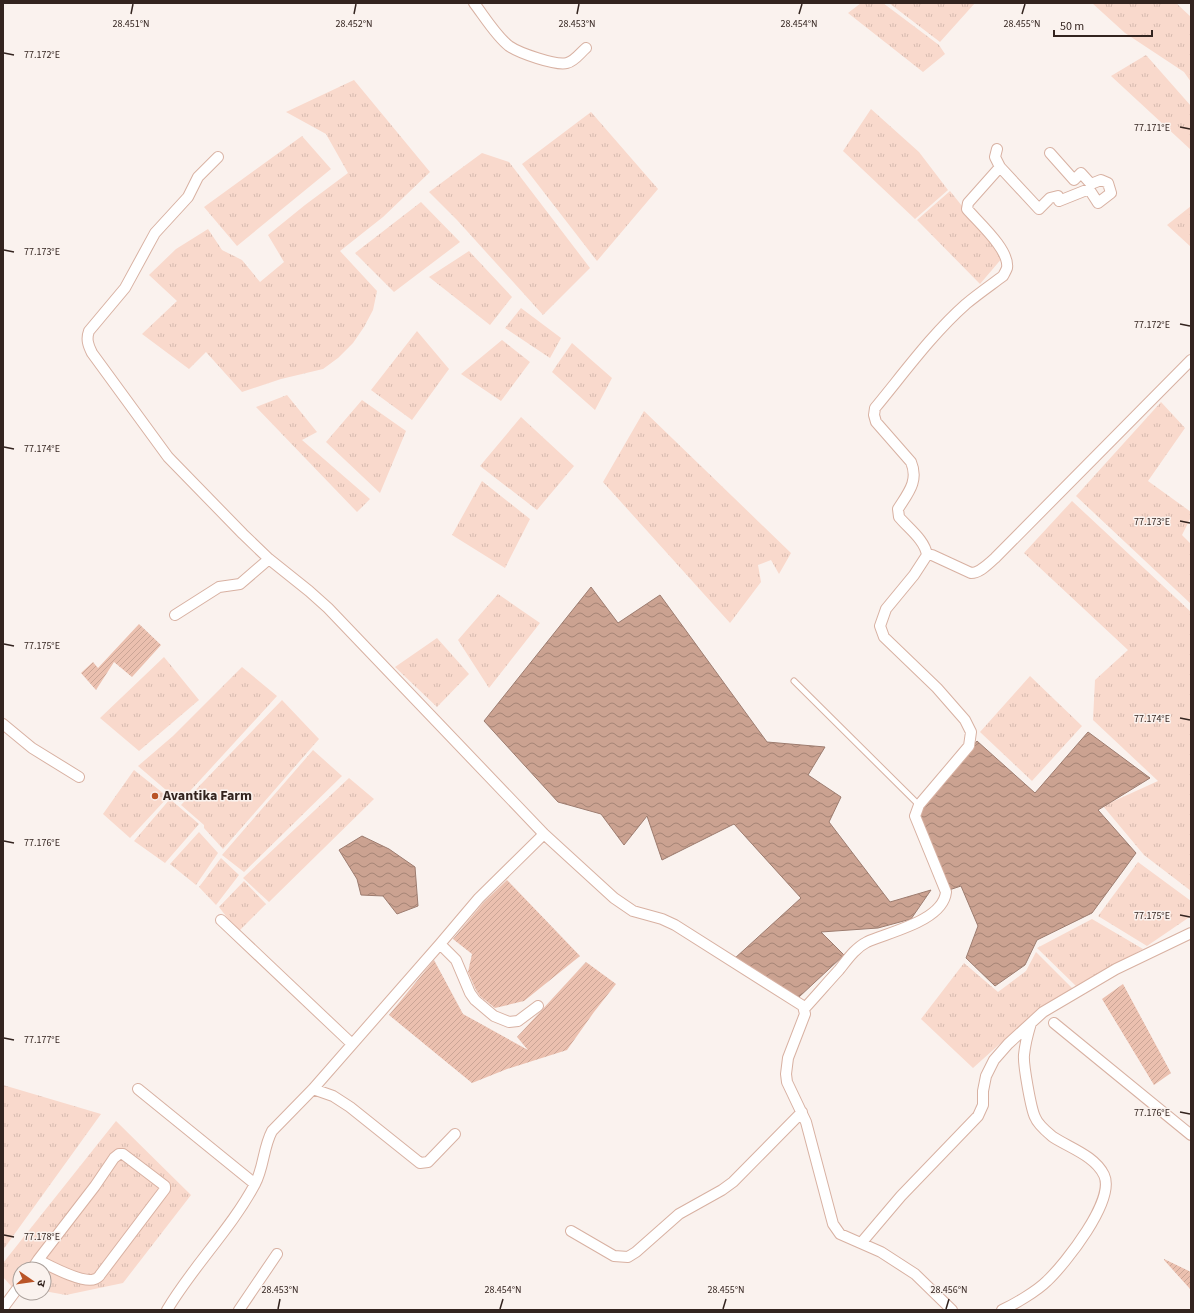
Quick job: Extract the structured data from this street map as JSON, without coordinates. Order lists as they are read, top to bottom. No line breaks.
{"places":["Avantika Farm"],"scale_bar":"50 m","north":"right","coordinates":["28.451°N","28.452°N","28.453°N","28.454°N","28.455°N","77.172°E","77.171°E","77.173°E","77.174°E","77.175°E","77.176°E","77.177°E","77.178°E","28.456°N"]}
